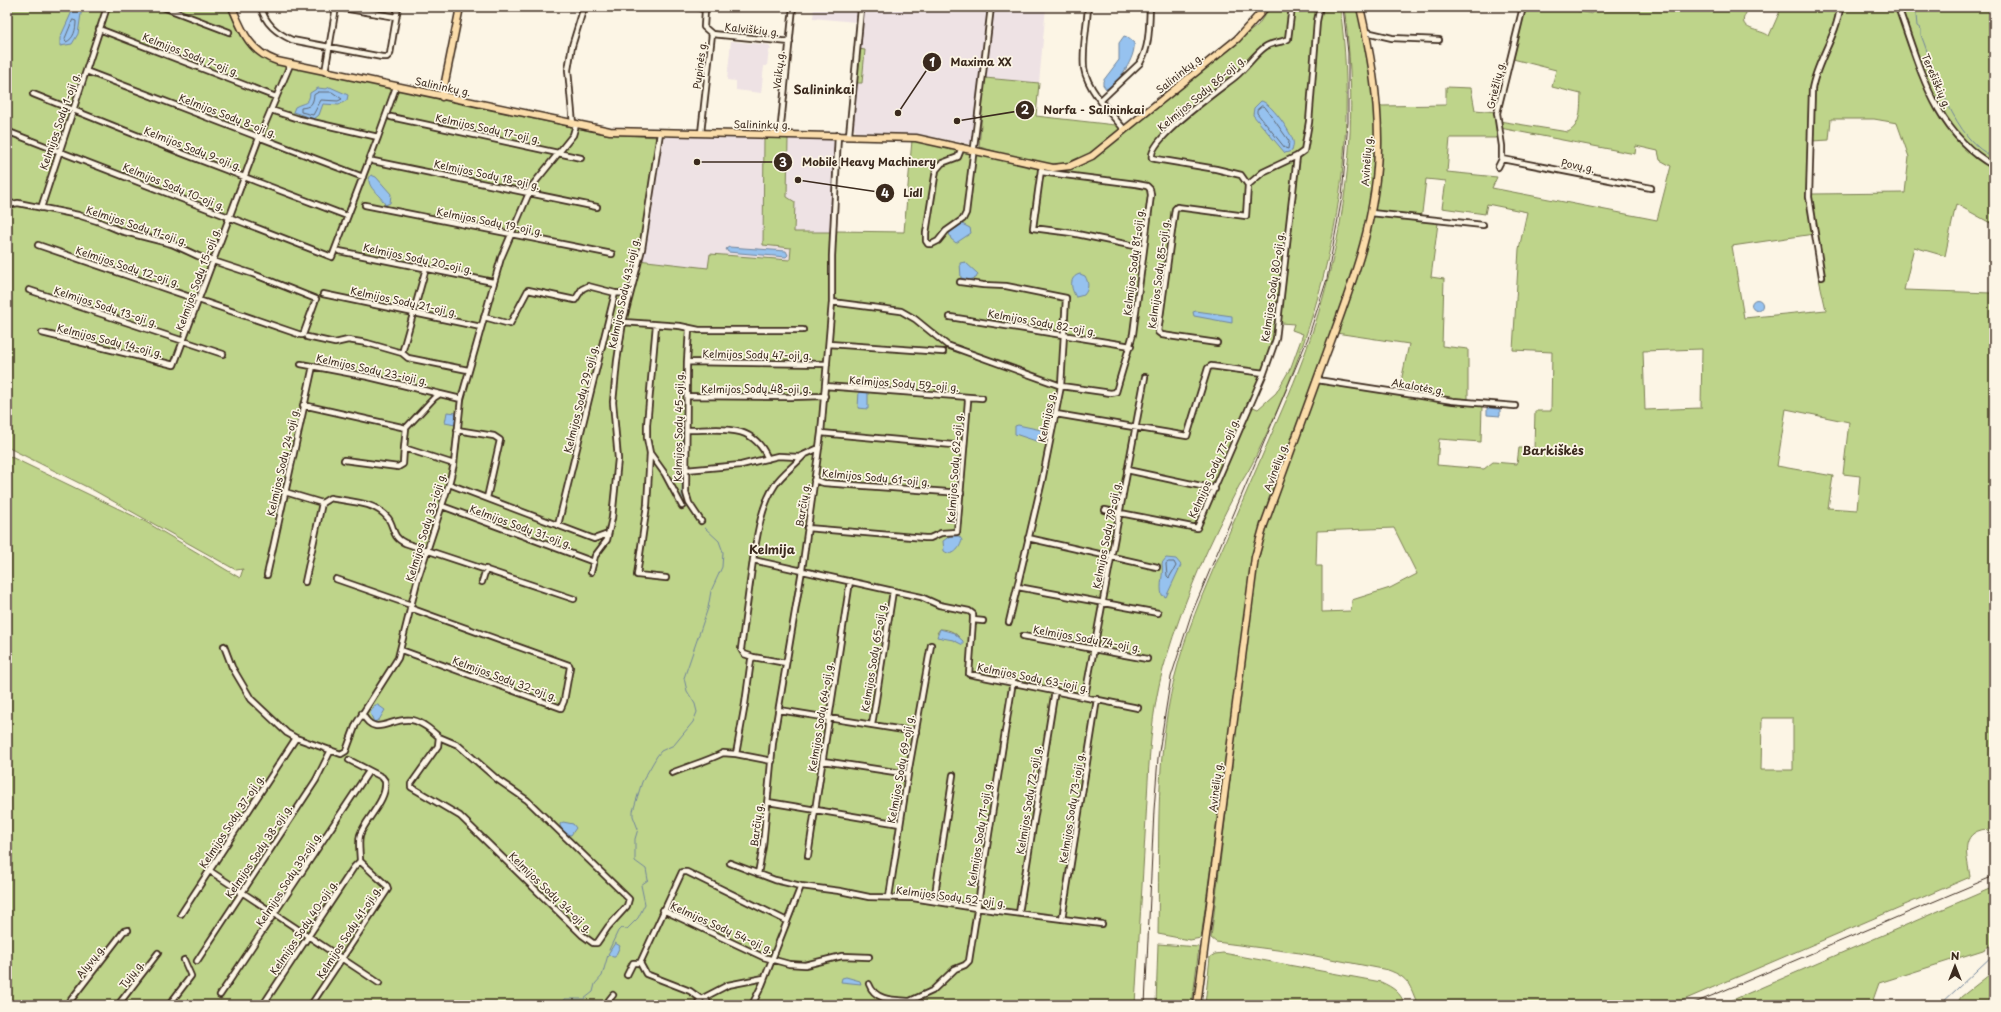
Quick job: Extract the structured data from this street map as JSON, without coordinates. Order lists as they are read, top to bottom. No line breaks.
{"streets":{"main road":["Salininkų g.","Avinėlių g."],"street":["Kalviškių g.","Kelmijos Sodų 7-oji g.","Pupinės g.","Vaikų g.","Terešiškių g.","Griežlių g.","Kelmijos Sodų 86-oji g.","Kelmijos Sodų 8-oji g.","Kelmijos Sodų 1-oji g.","Kelmijos Sodų 17-oji g.","Kelmijos Sodų 9-oji g.","Povų g.","Kelmijos Sodų 18-oji g.","Kelmijos Sodų 10-oji g.","Kelmijos Sodų 19-oji g.","Kelmijos Sodų 11-oji g.","Kelmijos Sodų 20-oji g.","Kelmijos Sodų 81-oji g.","Kelmijos Sodų 12-oji g.","Kelmijos Sodų 85-oji g.","Kelmijos Sodų 15-oji g.","Kelmijos Sodų 80-oji g.","Kelmijos Sodų 43-ioji g.","Kelmijos Sodų 21-oji g.","Kelmijos Sodų 13-oji g.","Kelmijos Sodų 82-oji g.","Kelmijos Sodų 14-oji g.","Kelmijos Sodų 47-oji g.","Kelmijos Sodų 23-ioji g.","Kelmijos Sodų 59-oji g.","Akalotės g.","Kelmijos Sodų 48-oji g.","Kelmijos Sodų 29-oji g.","Kelmijos g.","Kelmijos Sodų 45-oji g.","Kelmijos Sodų 24-oji g.","Kelmijos Sodų 62-oji g.","Kelmijos Sodų 77-oji g.","Kelmijos Sodų 61-oji g.","Barčių g.","Kelmijos Sodų 31-oji g.","Kelmijos Sodų 33-ioji g.","Kelmijos Sodų 79-oji g.","Kelmijos Sodų 74-oji g.","Kelmijos Sodų 65-oji g.","Kelmijos Sodų 63-ioji g.","Kelmijos Sodų 32-oji g.","Kelmijos Sodų 64-oji g.","Kelmijos Sodų 69-oji g.","Kelmijos Sodų 72-oji g.","Kelmijos Sodų 73-ioji g.","Kelmijos Sodų 37-oji g.","Kelmijos Sodų 71-oji g.","Kelmijos Sodų 38-oji g.","Kelmijos Sodų 39-oji g.","Kelmijos Sodų 34-oji g.","Kelmijos Sodų 52-oji g.","Kelmijos Sodų 40-oji g.","Kelmijos Sodų 54-oji g.","Kelmijos Sodų 41-oji g.","Alyvų g.","Tujų g."]},"crossings":[["Kalviškių g.","Pupinės g."],["Kalviškių g.","Vaikų g."],["Kelmijos Sodų 7-oji g.","Kelmijos Sodų 1-oji g."],["Kelmijos Sodų 7-oji g.","Kelmijos Sodų 15-oji g."],["Pupinės g.","Salininkų g."],["Vaikų g.","Salininkų g."],["Salininkų g.","Kelmijos Sodų 81-oji g."],["Salininkų g.","Kelmijos Sodų 15-oji g."],["Salininkų g.","Kelmijos Sodų 43-ioji g."],["Salininkų g.","Barčių g."],["Salininkų g.","Kelmijos Sodų 33-ioji g."],["Griežlių g.","Povų g."],["Kelmijos Sodų 86-oji g.","Kelmijos Sodų 85-oji g."],["Kelmijos Sodų 8-oji g.","Kelmijos Sodų 1-oji g."],["Kelmijos Sodų 8-oji g.","Kelmijos Sodų 15-oji g."],["Kelmijos Sodų 1-oji g.","Kelmijos Sodų 9-oji g."],["Kelmijos Sodų 1-oji g.","Kelmijos Sodų 10-oji g."],["Kelmijos Sodų 1-oji g.","Kelmijos Sodų 11-oji g."],["Kelmijos Sodų 17-oji g.","Kelmijos Sodų 33-ioji g."],["Kelmijos Sodų 9-oji g.","Kelmijos Sodų 10-oji g."],["Kelmijos Sodų 9-oji g.","Kelmijos Sodų 15-oji g."],["Avinėlių g.","Akalotės g."],["Kelmijos Sodų 18-oji g.","Kelmijos Sodų 33-ioji g."],["Kelmijos Sodų 10-oji g.","Kelmijos Sodų 15-oji g."],["Kelmijos Sodų 19-oji g.","Kelmijos Sodų 33-ioji g."],["Kelmijos Sodų 11-oji g.","Kelmijos Sodų 12-oji g."],["Kelmijos Sodų 11-oji g.","Kelmijos Sodų 15-oji g."],["Kelmijos Sodų 20-oji g.","Kelmijos Sodų 33-ioji g."],["Kelmijos Sodų 81-oji g.","Kelmijos Sodų 82-oji g."],["Kelmijos Sodų 81-oji g.","Kelmijos g."],["Kelmijos Sodų 12-oji g.","Kelmijos Sodų 15-oji g."],["Kelmijos Sodų 12-oji g.","Kelmijos Sodų 33-ioji g."],["Kelmijos Sodų 15-oji g.","Kelmijos Sodų 13-oji g."],["Kelmijos Sodų 15-oji g.","Kelmijos Sodų 14-oji g."],["Kelmijos Sodų 80-oji g.","Kelmijos Sodų 77-oji g."],["Kelmijos Sodų 43-ioji g.","Kelmijos Sodų 31-oji g."],["Kelmijos Sodų 21-oji g.","Kelmijos Sodų 33-ioji g."],["Kelmijos Sodų 47-oji g.","Kelmijos Sodų 45-oji g."],["Kelmijos Sodų 47-oji g.","Barčių g."],["Kelmijos Sodų 59-oji g.","Kelmijos Sodų 62-oji g."],["Kelmijos Sodų 59-oji g.","Barčių g."],["Kelmijos Sodų 48-oji g.","Kelmijos Sodų 45-oji g."],["Kelmijos Sodų 48-oji g.","Barčių g."],["Kelmijos g.","Barčių g."],["Kelmijos Sodų 62-oji g.","Kelmijos Sodų 61-oji g."],["Kelmijos Sodų 62-oji g.","Barčių g."],["Kelmijos Sodų 77-oji g.","Kelmijos Sodų 79-oji g."],["Kelmijos Sodų 61-oji g.","Barčių g."],["Barčių g.","Kelmijos Sodų 52-oji g."],["Kelmijos Sodų 31-oji g.","Kelmijos Sodų 33-ioji g."],["Kelmijos Sodų 33-ioji g.","Kelmijos Sodų 32-oji g."],["Kelmijos Sodų 33-ioji g.","Kelmijos Sodų 38-oji g."],["Kelmijos Sodų 33-ioji g.","Kelmijos Sodų 34-oji g."],["Kelmijos Sodų 79-oji g.","Kelmijos Sodų 74-oji g."],["Kelmijos Sodų 79-oji g.","Kelmijos Sodų 63-ioji g."],["Kelmijos Sodų 63-ioji g.","Kelmijos Sodų 72-oji g."],["Kelmijos Sodų 63-ioji g.","Kelmijos Sodų 73-ioji g."],["Kelmijos Sodų 63-ioji g.","Kelmijos Sodų 71-oji g."],["Kelmijos Sodų 69-oji g.","Kelmijos Sodų 52-oji g."],["Kelmijos Sodų 72-oji g.","Kelmijos Sodų 52-oji g."],["Kelmijos Sodų 73-ioji g.","Kelmijos Sodų 52-oji g."],["Kelmijos Sodų 71-oji g.","Kelmijos Sodų 52-oji g."],["Kelmijos Sodų 40-oji g.","Kelmijos Sodų 41-oji g."]],"districts":["Salininkai","Barkiškės","Kelmija"],"places":["Maxima XX","Norfa - Salininkai","Mobile Heavy Machinery","Lidl"],"north":"top"}
